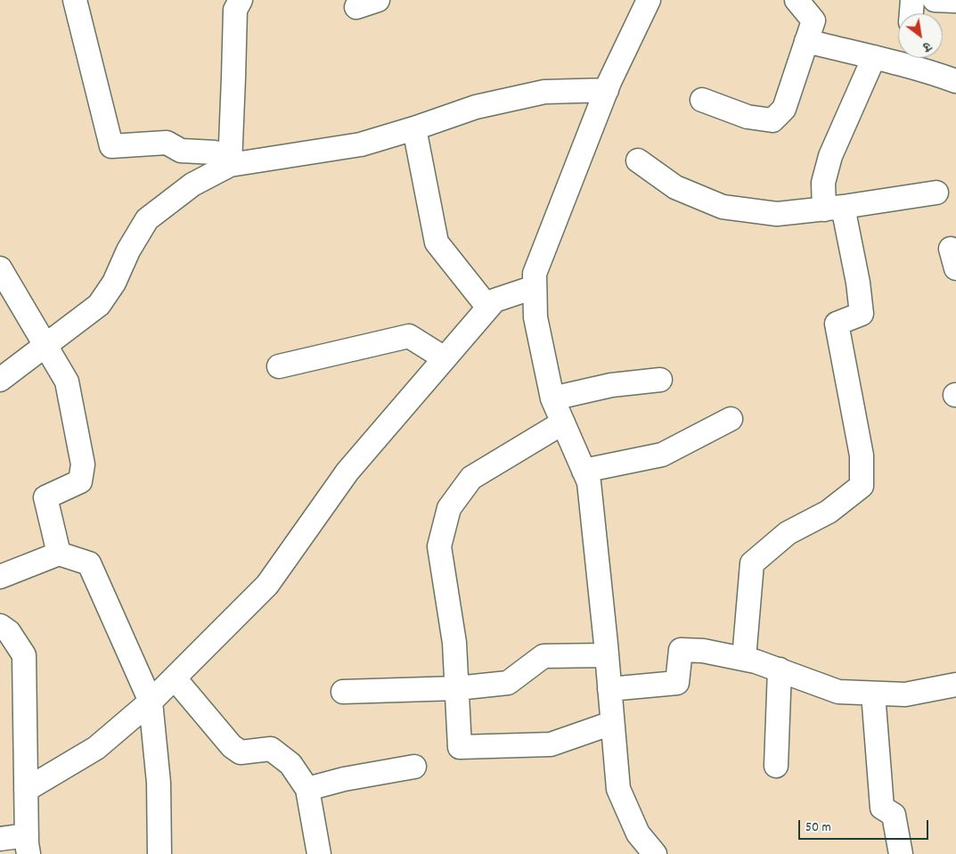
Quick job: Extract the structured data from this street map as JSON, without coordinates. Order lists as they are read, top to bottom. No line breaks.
{"scale_bar":"50 m","north":"bottom right"}
